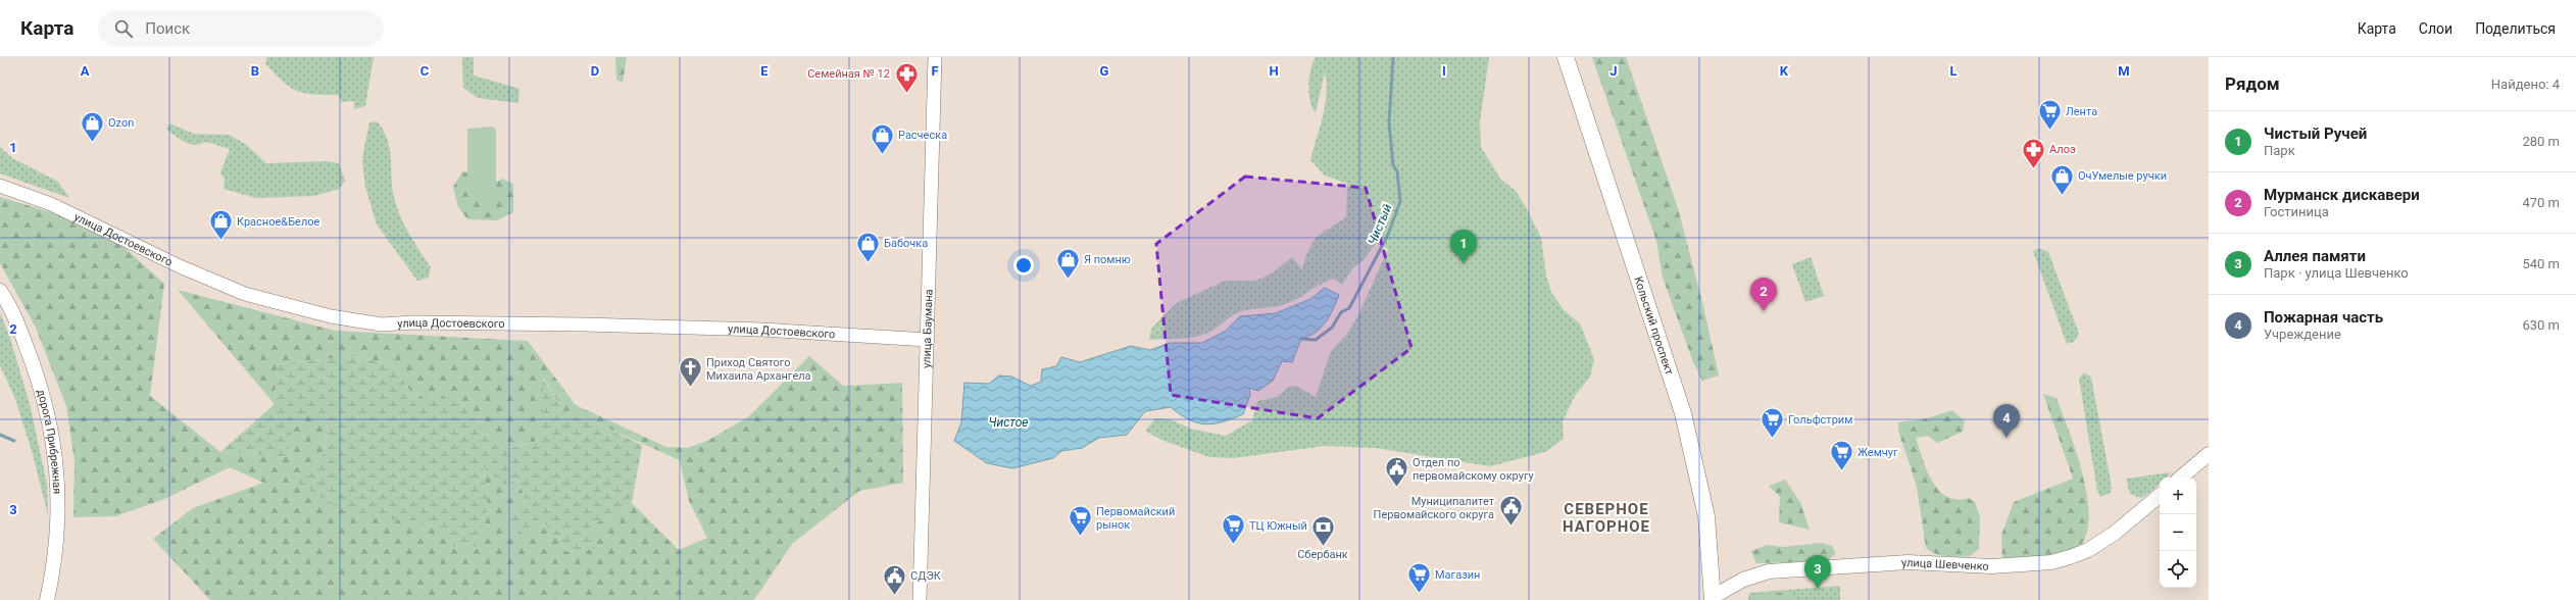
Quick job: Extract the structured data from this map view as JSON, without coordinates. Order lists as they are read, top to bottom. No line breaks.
{"streets":{"main road":["Кольский проспект","дорога Прибрежная","улица Шевченко"],"street":["улица Достоевского","улица Баумана"]},"crossings":[["улица Достоевского","улица Баумана"],["Кольский проспект","улица Шевченко"]],"districts":["СЕВЕРНОЕ НАГОРНОЕ"],"water":["Чистый","Чистое"],"places":{"pharmacy":["Семейная № 12","Алоэ"],"supermarket":["Лента","Гольфстрим","Жемчуг","Первомайский рынок","ТЦ Южный","Магазин"],"shop":["Ozon","Расческа","ОчУмелые ручки","Красное&Белое","Бабочка","Я помню"],"church":["Приход Святого Михаила Архангела"],"public building":["Отдел по первомайскому округу","Муниципалитет Первомайского округа","СДЭК"],"bank":["Сбербанк"]},"page":{"header":"Карта","search":"Поиск","nav":["Карта","Слои","Поделиться"],"heading":["Рядом","Найдено: 4"],"list":[{"mark":"1","name":"Чистый Ручей","note":"Парк","value":"280 m"},{"mark":"2","name":"Мурманск дискавери","note":"Гостиница","value":"470 m"},{"mark":"3","name":"Аллея памяти","note":"Парк · улица Шевченко","value":"540 m"},{"mark":"4","name":"Пожарная часть","note":"Учреждение","value":"630 m"}],"pins":["1","2","4","3"],"map_buttons":["+","−"]},"grid":{"columns":["A","B","C","D","E","F","G","H","I","J","K","L","M"],"rows":["1","2","3"]}}
